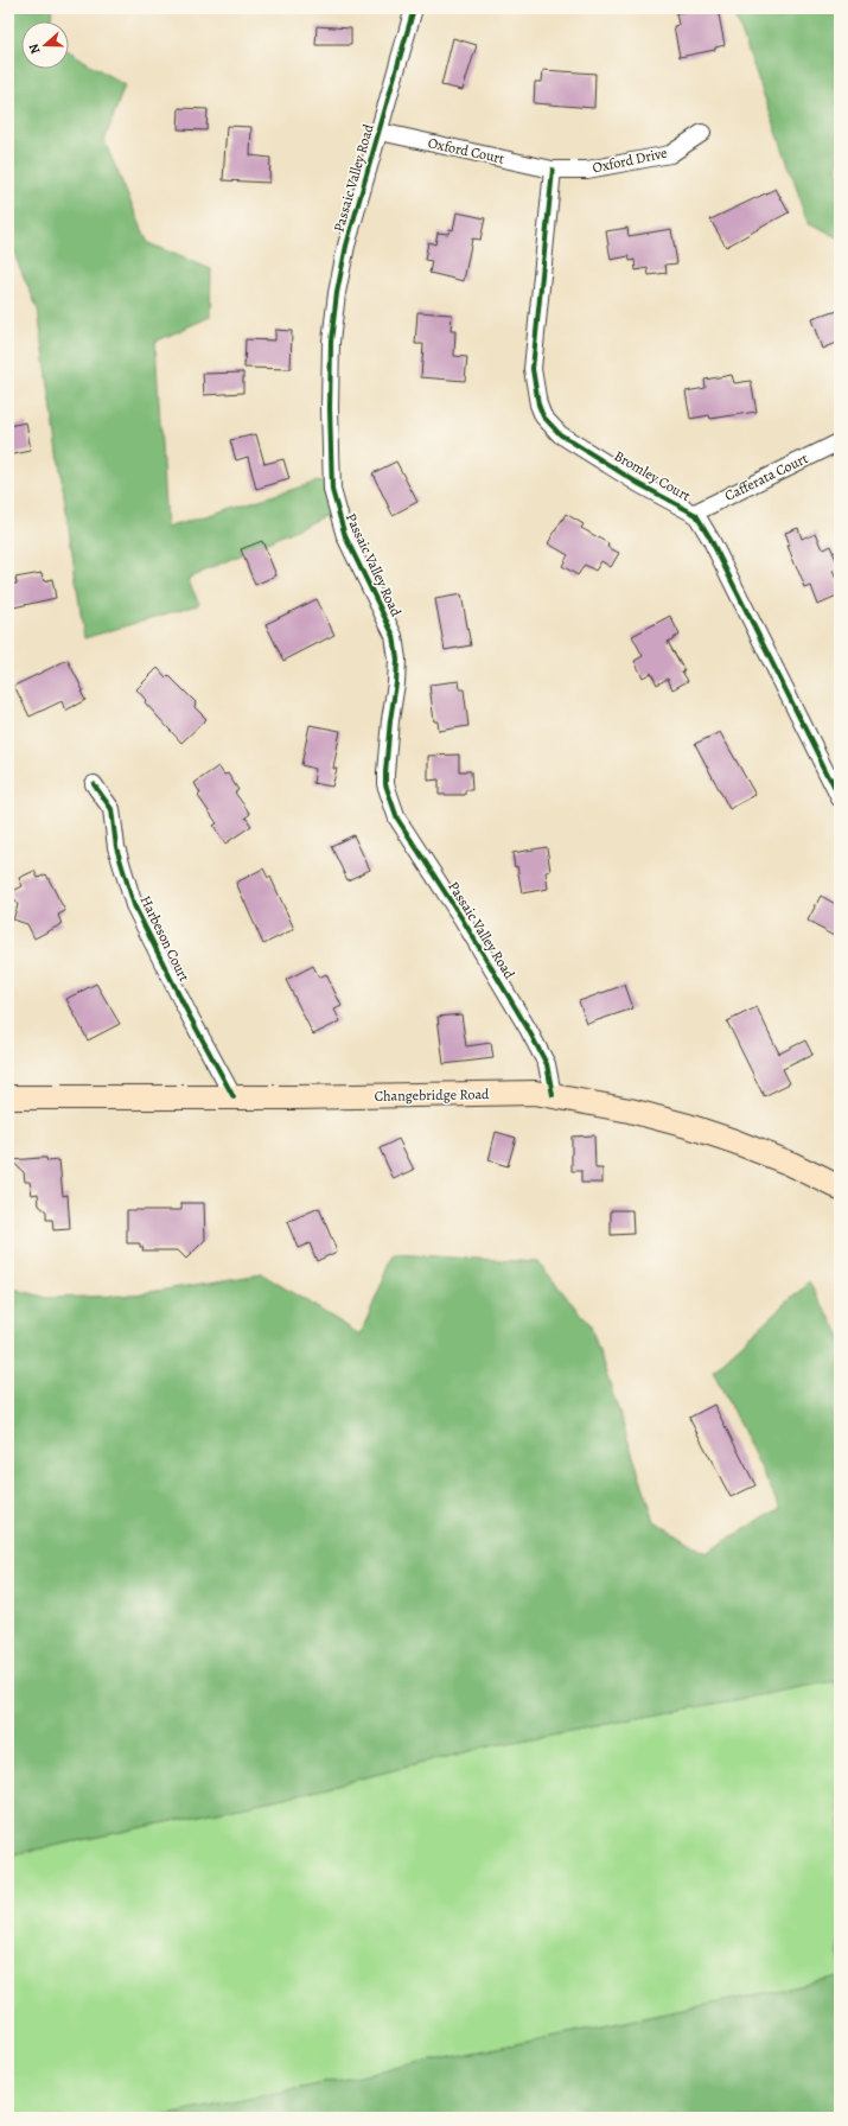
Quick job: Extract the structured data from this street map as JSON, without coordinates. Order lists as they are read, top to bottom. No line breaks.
{"streets":{"main road":["Changebridge Road"],"street":["Oxford Court","Oxford Drive","Passaic Valley Road","Bromley Court","Cafferata Court","Harbeson Court"]},"crossings":[["Oxford Court","Oxford Drive"],["Oxford Court","Passaic Valley Road"],["Oxford Court","Bromley Court"],["Oxford Drive","Bromley Court"],["Passaic Valley Road","Changebridge Road"],["Bromley Court","Cafferata Court"],["Harbeson Court","Changebridge Road"]],"north":"left"}
